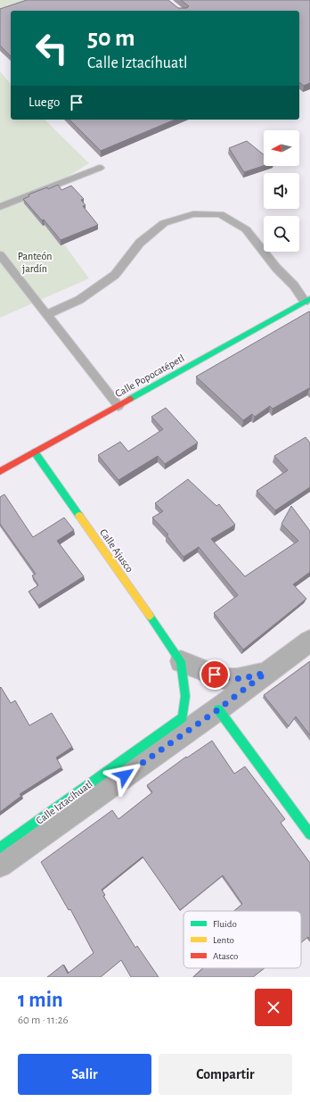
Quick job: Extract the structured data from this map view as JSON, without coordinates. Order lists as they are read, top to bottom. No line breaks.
{"streets":{"street":["Calle Popocatépetl","Calle Ajusco","Calle Iztacíhuatl"]},"crossings":[["Calle Popocatépetl","Calle Ajusco"],["Calle Ajusco","Calle Iztacíhuatl"]],"parks":["Panteón jardín"],"legend":["Fluido","Lento","Atasco"],"north":"left","page":{"turn":["50 m","Calle Iztacíhuatl"],"then":"Luego","heading":["1 min","60 m · 11:26"],"buttons":["Salir","Compartir"]}}
